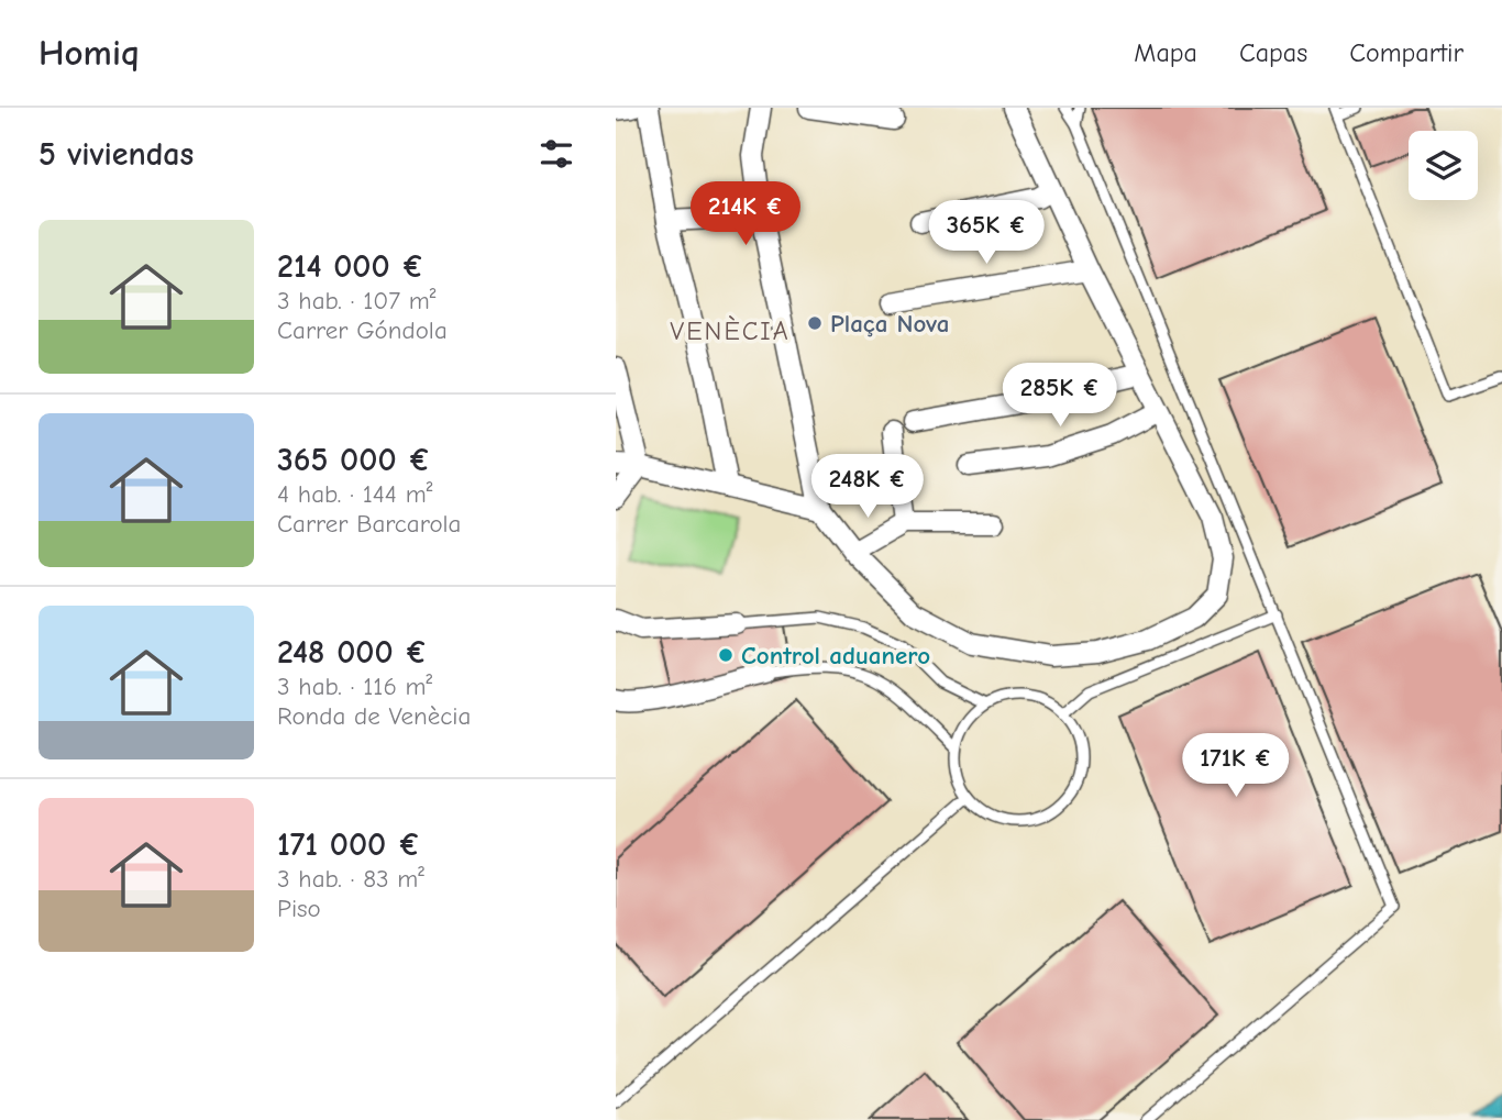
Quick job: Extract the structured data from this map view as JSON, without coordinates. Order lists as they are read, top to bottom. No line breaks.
{"districts":["VENÈCIA"],"places":["Plaça Nova","Control aduanero"],"page":{"header":"Homiq","nav":["Mapa","Capas","Compartir"],"heading":"5 viviendas","price":["214K €","365K €","285K €","248K €","171K €"],"list":[{"name":"214 000 €","note":"3 hab. · 107 m² · Carrer Góndola"},{"name":"365 000 €","note":"4 hab. · 144 m² · Carrer Barcarola"},{"name":"248 000 €","note":"3 hab. · 116 m² · Ronda de Venècia"},{"name":"171 000 €","note":"3 hab. · 83 m² · Piso"}]}}
